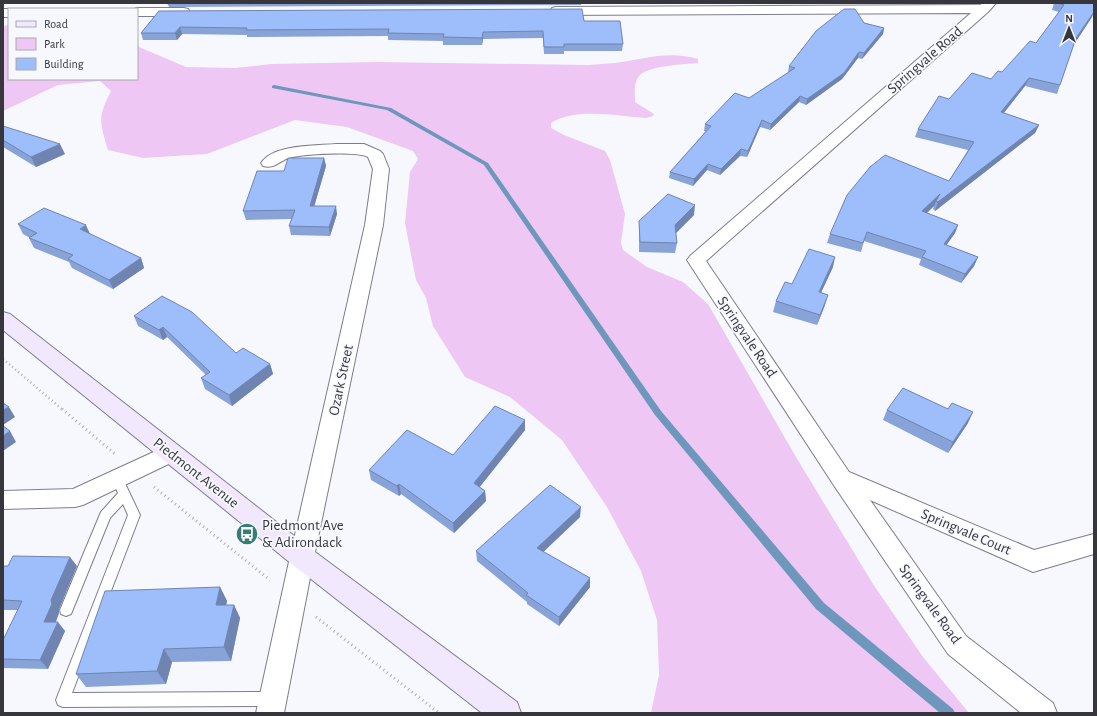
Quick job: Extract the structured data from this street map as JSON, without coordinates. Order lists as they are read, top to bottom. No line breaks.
{"streets":{"main road":["Piedmont Avenue"],"street":["Springvale Road","Ozark Street","Springvale Court"]},"crossings":[["Springvale Road","Springvale Court"],["Ozark Street","Piedmont Avenue"]],"places":{"bus stop":["Piedmont Ave & Adirondack"]},"legend":["Road","Park","Building"],"north":"top"}
